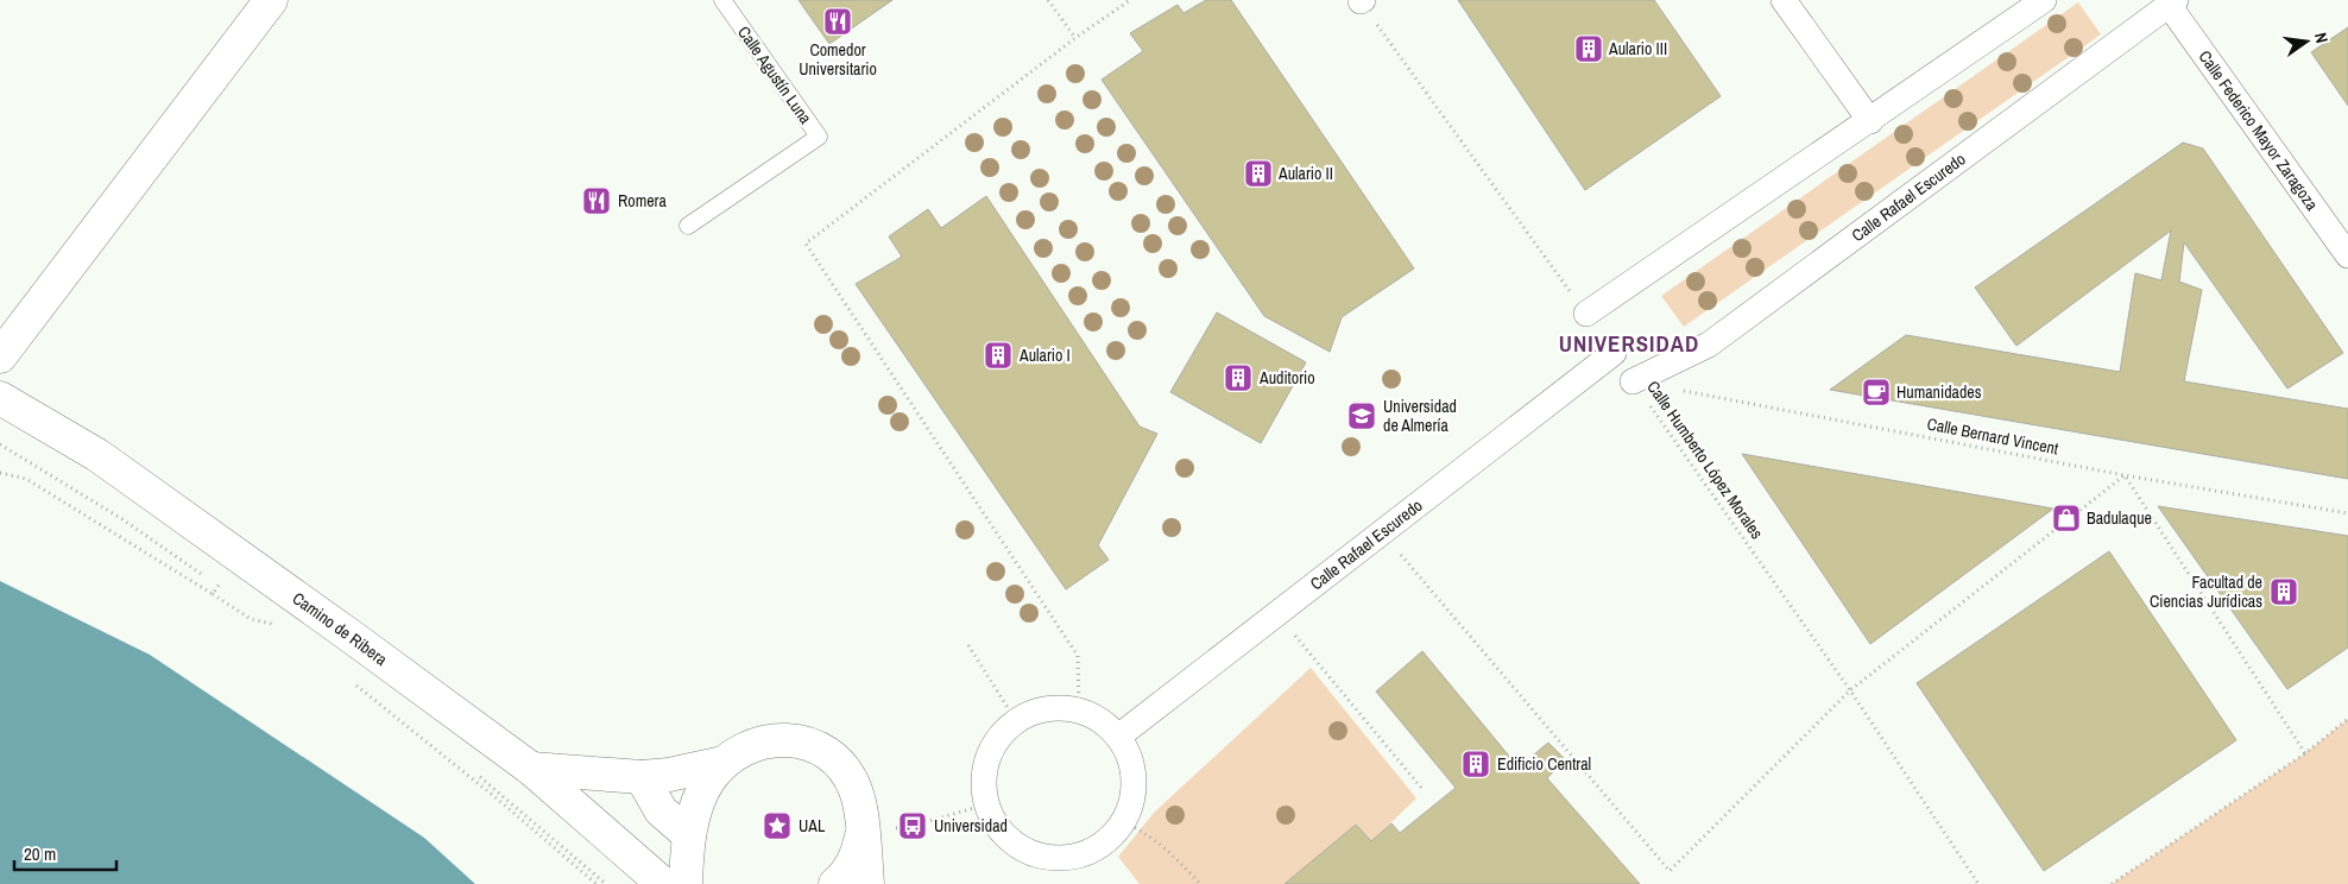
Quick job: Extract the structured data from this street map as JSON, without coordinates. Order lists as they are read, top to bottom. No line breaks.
{"streets":{"street":["Calle Federico Mayor Zaragoza","Calle Rafael Escuredo","Camino de Ribera"],"lane":["Calle Agustín Luna"],"path":["Calle Bernard Vincent","Calle Humberto López Morales"]},"crossings":[["Calle Federico Mayor Zaragoza","Calle Rafael Escuredo"],["Calle Rafael Escuredo","Calle Bernard Vincent"],["Calle Rafael Escuredo","Calle Humberto López Morales"],["Calle Bernard Vincent","Calle Humberto López Morales"]],"districts":["UNIVERSIDAD"],"places":{"restaurant":["Comedor Universitario","Romera"],"building":["Aulario III","Aulario II","Aulario I","Auditorio","Facultad de Ciencias Jurídicas","Edificio Central"],"cafe":["Humanidades"],"school or university":["Universidad de Almería"],"shop":["Badulaque"],"place":["UAL"],"bus stop":["Universidad"]},"scale_bar":"20 m","north":"right"}
